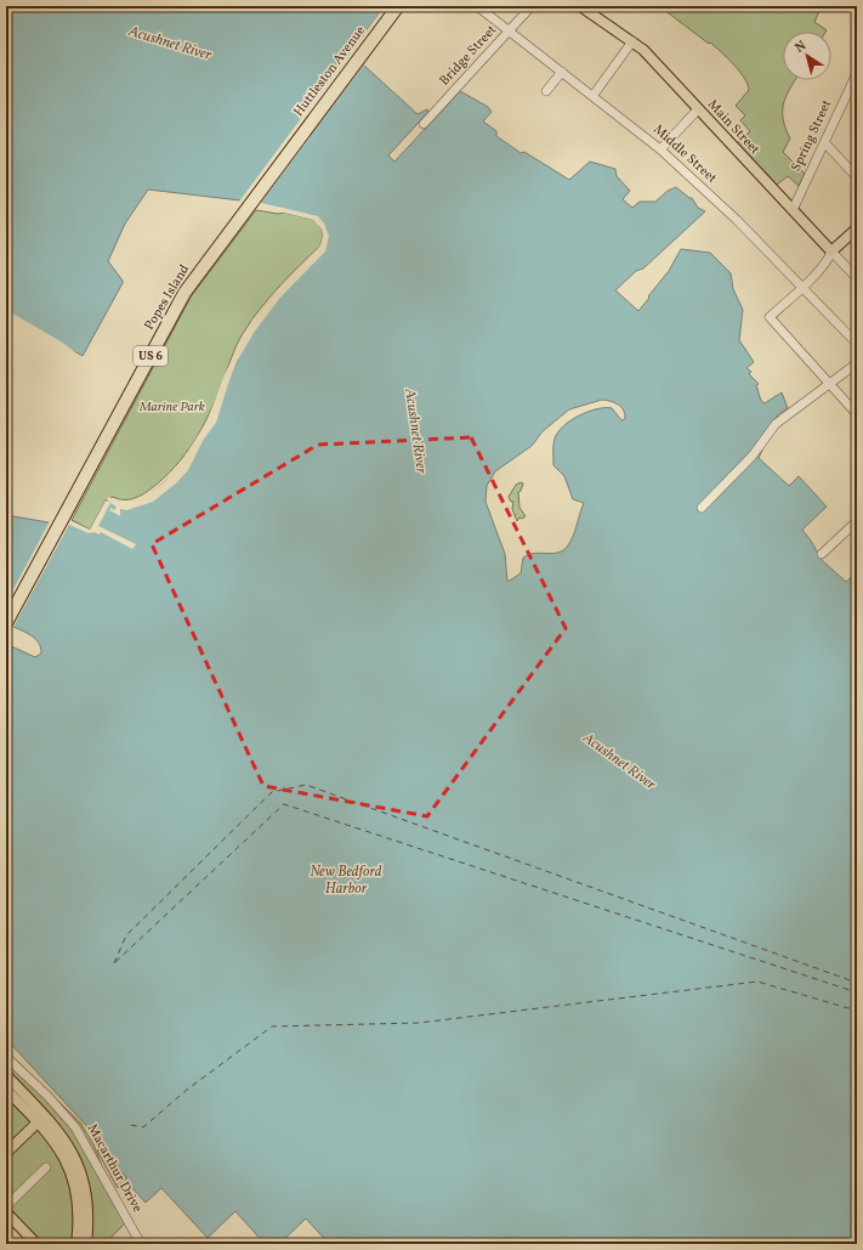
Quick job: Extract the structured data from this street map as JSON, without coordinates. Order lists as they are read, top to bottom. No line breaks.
{"streets":{"highway":["Huttleston Avenue","Popes Island","US 6"],"main road":["Main Street"],"street":["Bridge Street","Spring Street","Middle Street","Macarthur Drive"]},"crossings":[["Bridge Street","Middle Street"],["Huttleston Avenue","Popes Island"],["Main Street","Spring Street"]],"water":["Acushnet River","New Bedford Harbor"],"parks":["Marine Park"],"north":"top left"}
